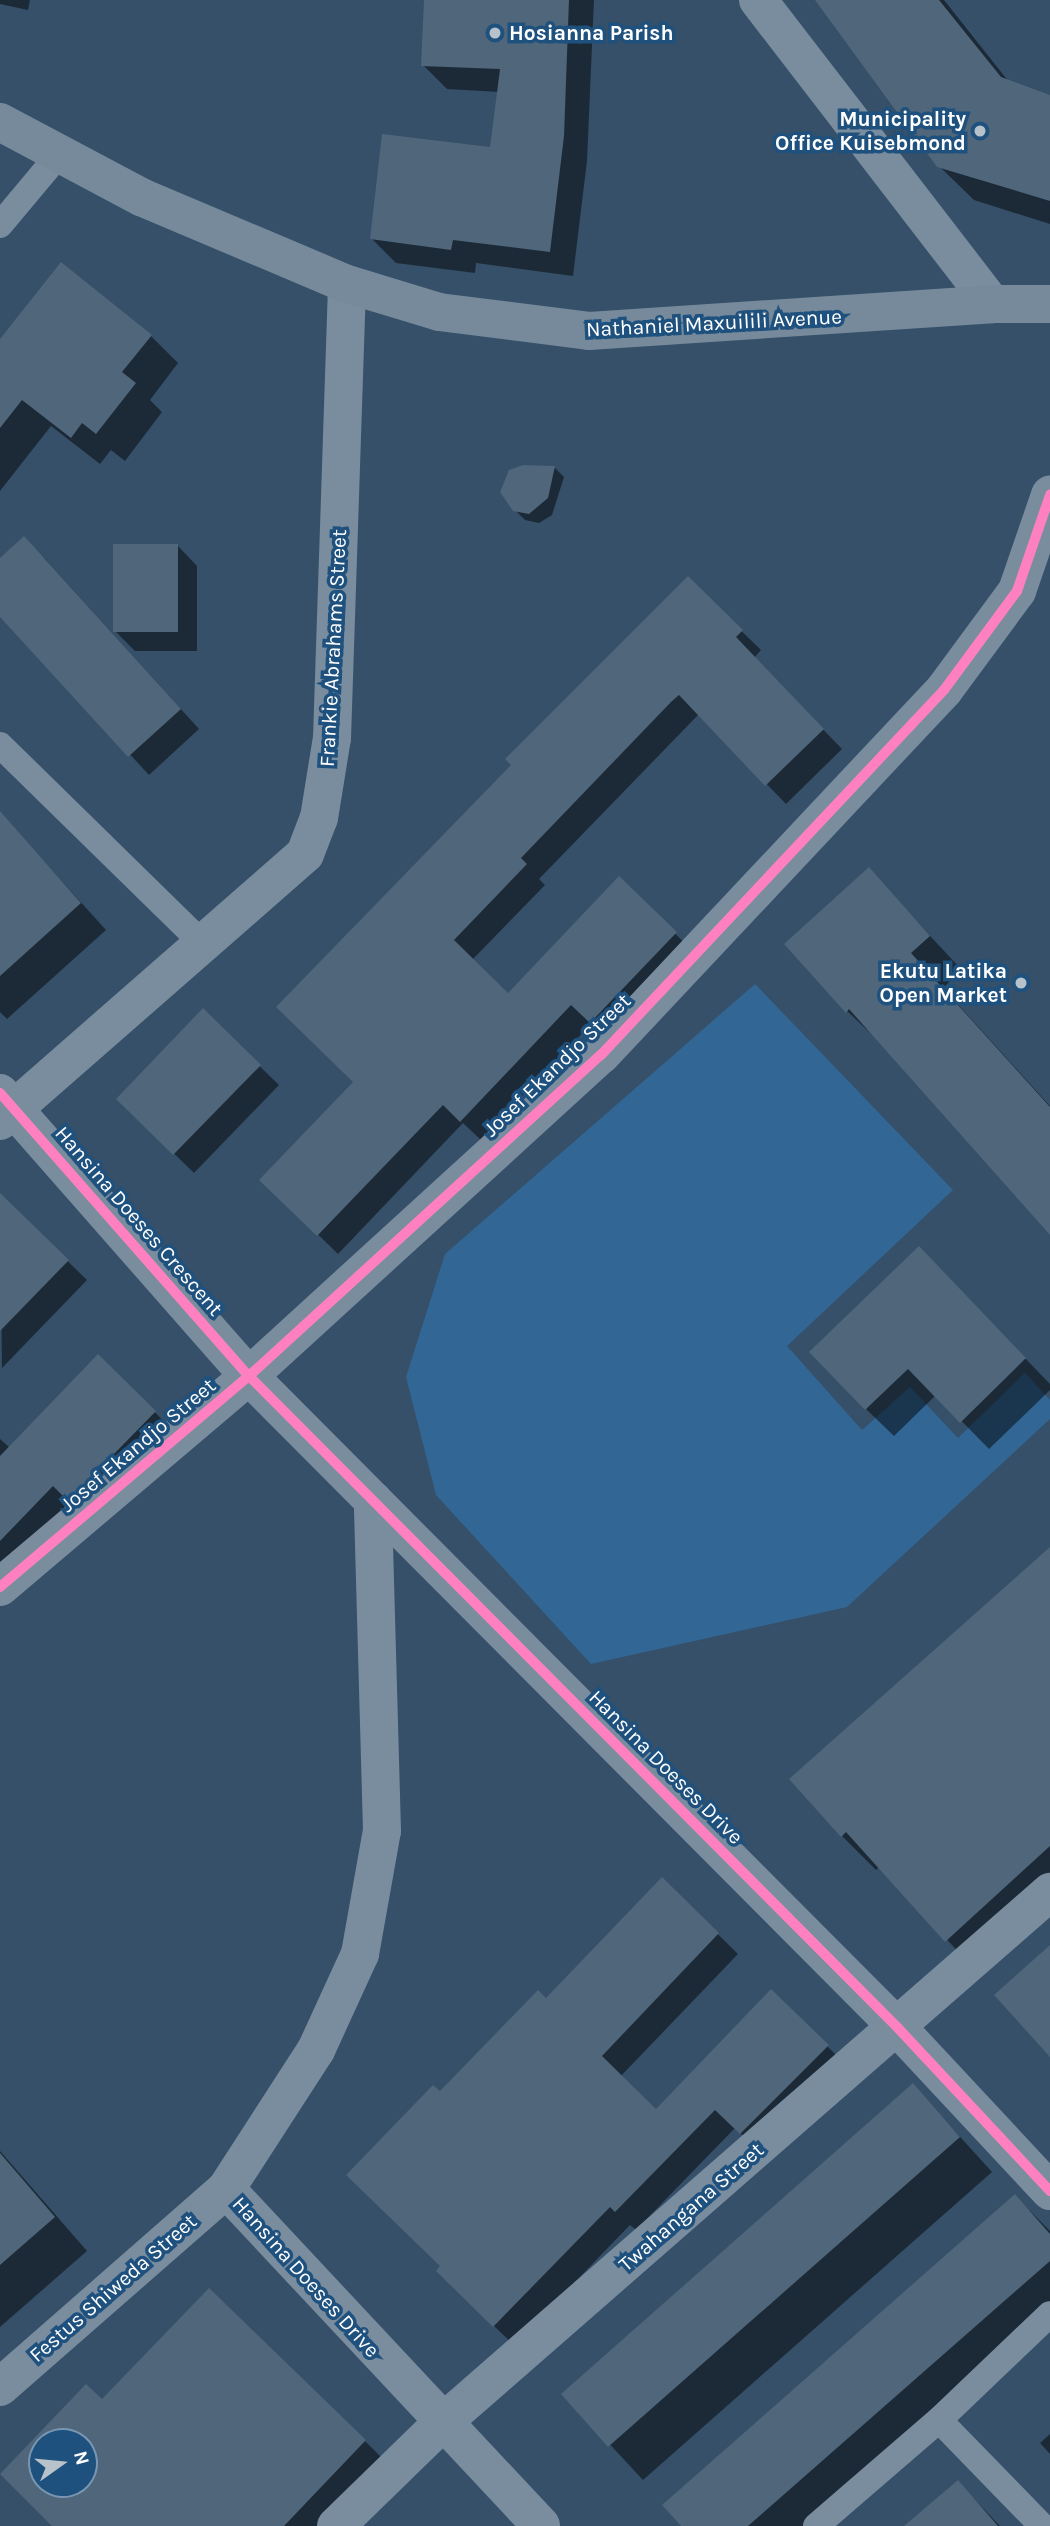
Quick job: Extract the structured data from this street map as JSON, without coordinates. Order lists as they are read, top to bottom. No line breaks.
{"streets":{"street":["Nathaniel Maxuilili Avenue","Frankie Abrahams Street","Josef Ekandjo Street","Hansina Doeses Crescent","Hansina Doeses Drive","Twahangana Street","Festus Shiweda Street"]},"crossings":[["Nathaniel Maxuilili Avenue","Frankie Abrahams Street"],["Frankie Abrahams Street","Hansina Doeses Crescent"],["Josef Ekandjo Street","Hansina Doeses Crescent"],["Josef Ekandjo Street","Hansina Doeses Drive"],["Hansina Doeses Crescent","Hansina Doeses Drive"],["Hansina Doeses Drive","Twahangana Street"],["Hansina Doeses Drive","Festus Shiweda Street"]],"places":["Hosianna Parish","Municipality Office Kuisebmond","Ekutu Latika Open Market"],"north":"right"}
